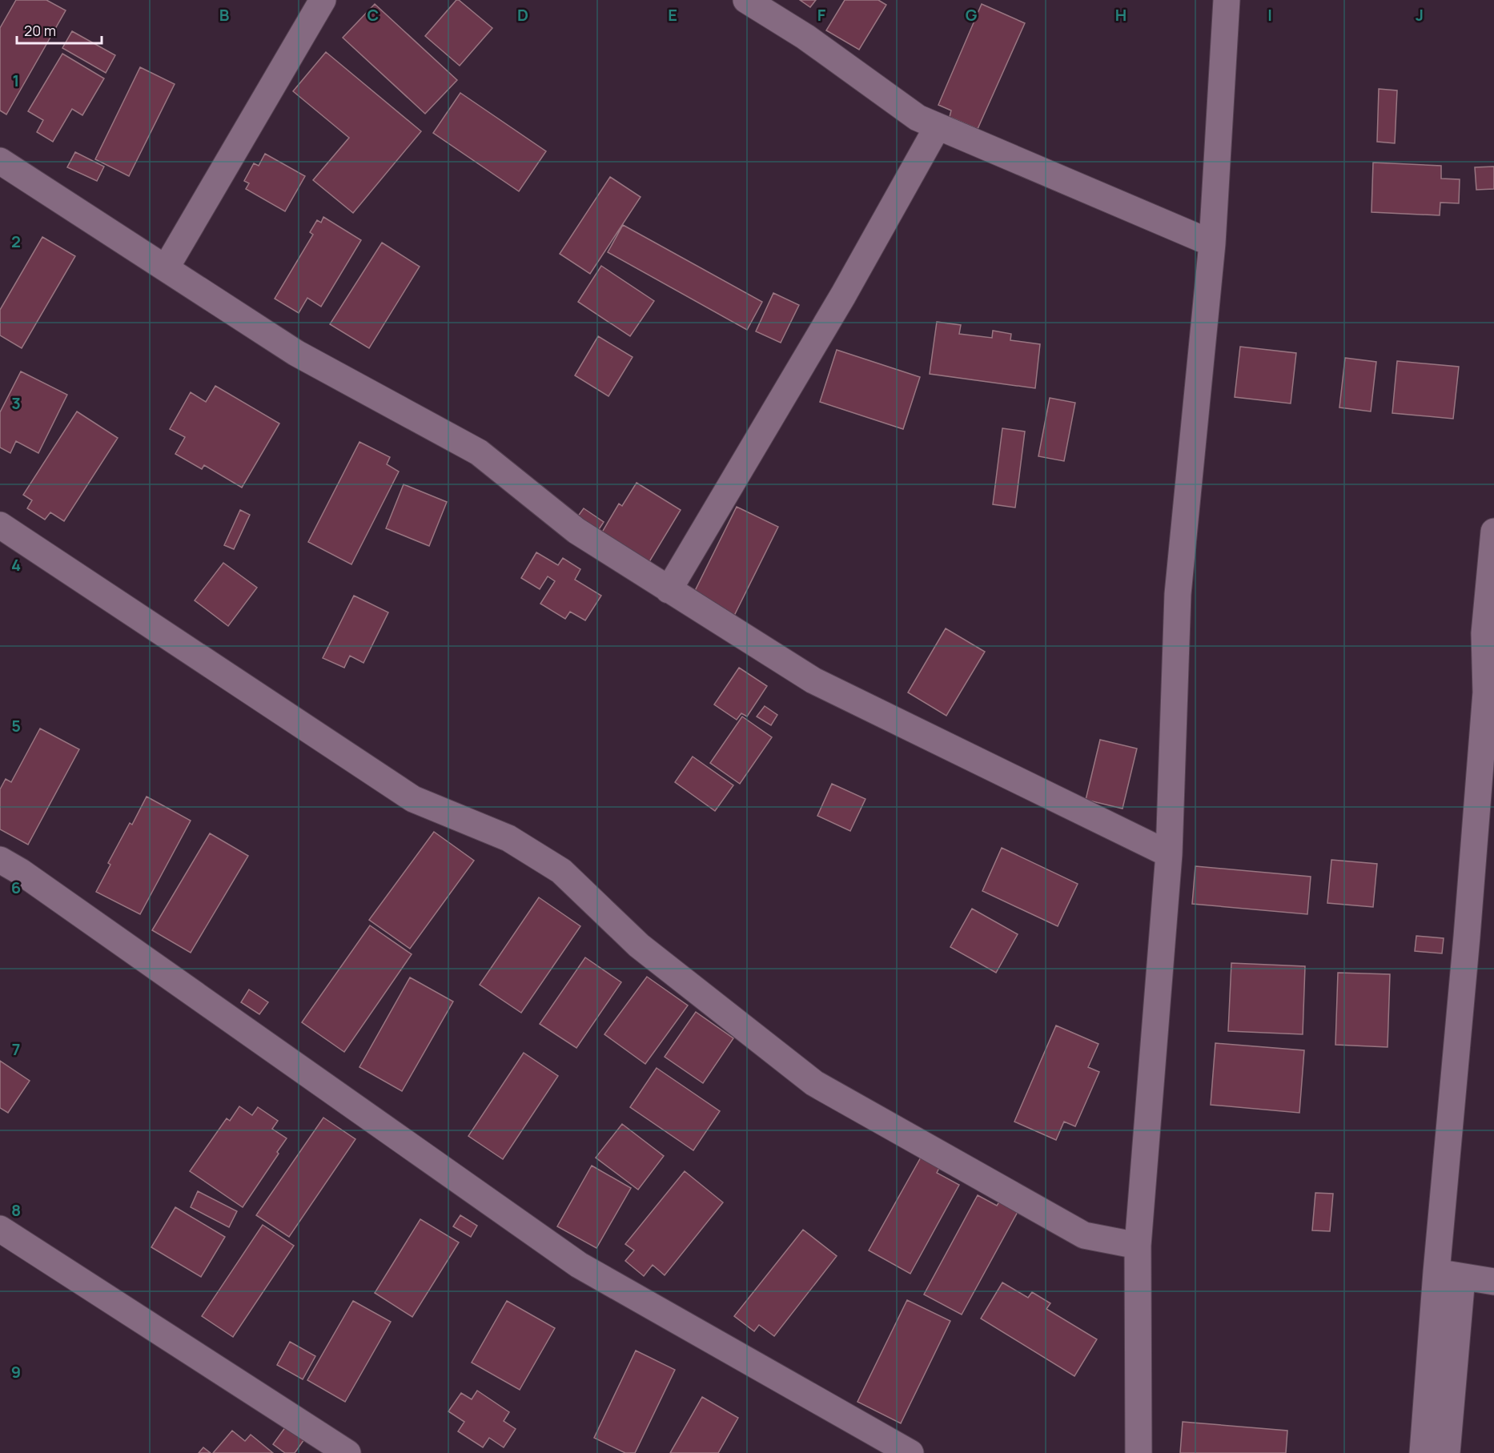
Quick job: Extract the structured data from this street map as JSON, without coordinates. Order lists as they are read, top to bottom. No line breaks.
{"scale_bar":"20 m","grid":{"columns":["B","C","D","E","F","G","H","I","J"],"rows":["1","2","3","4","5","6","7","8","9"]}}
